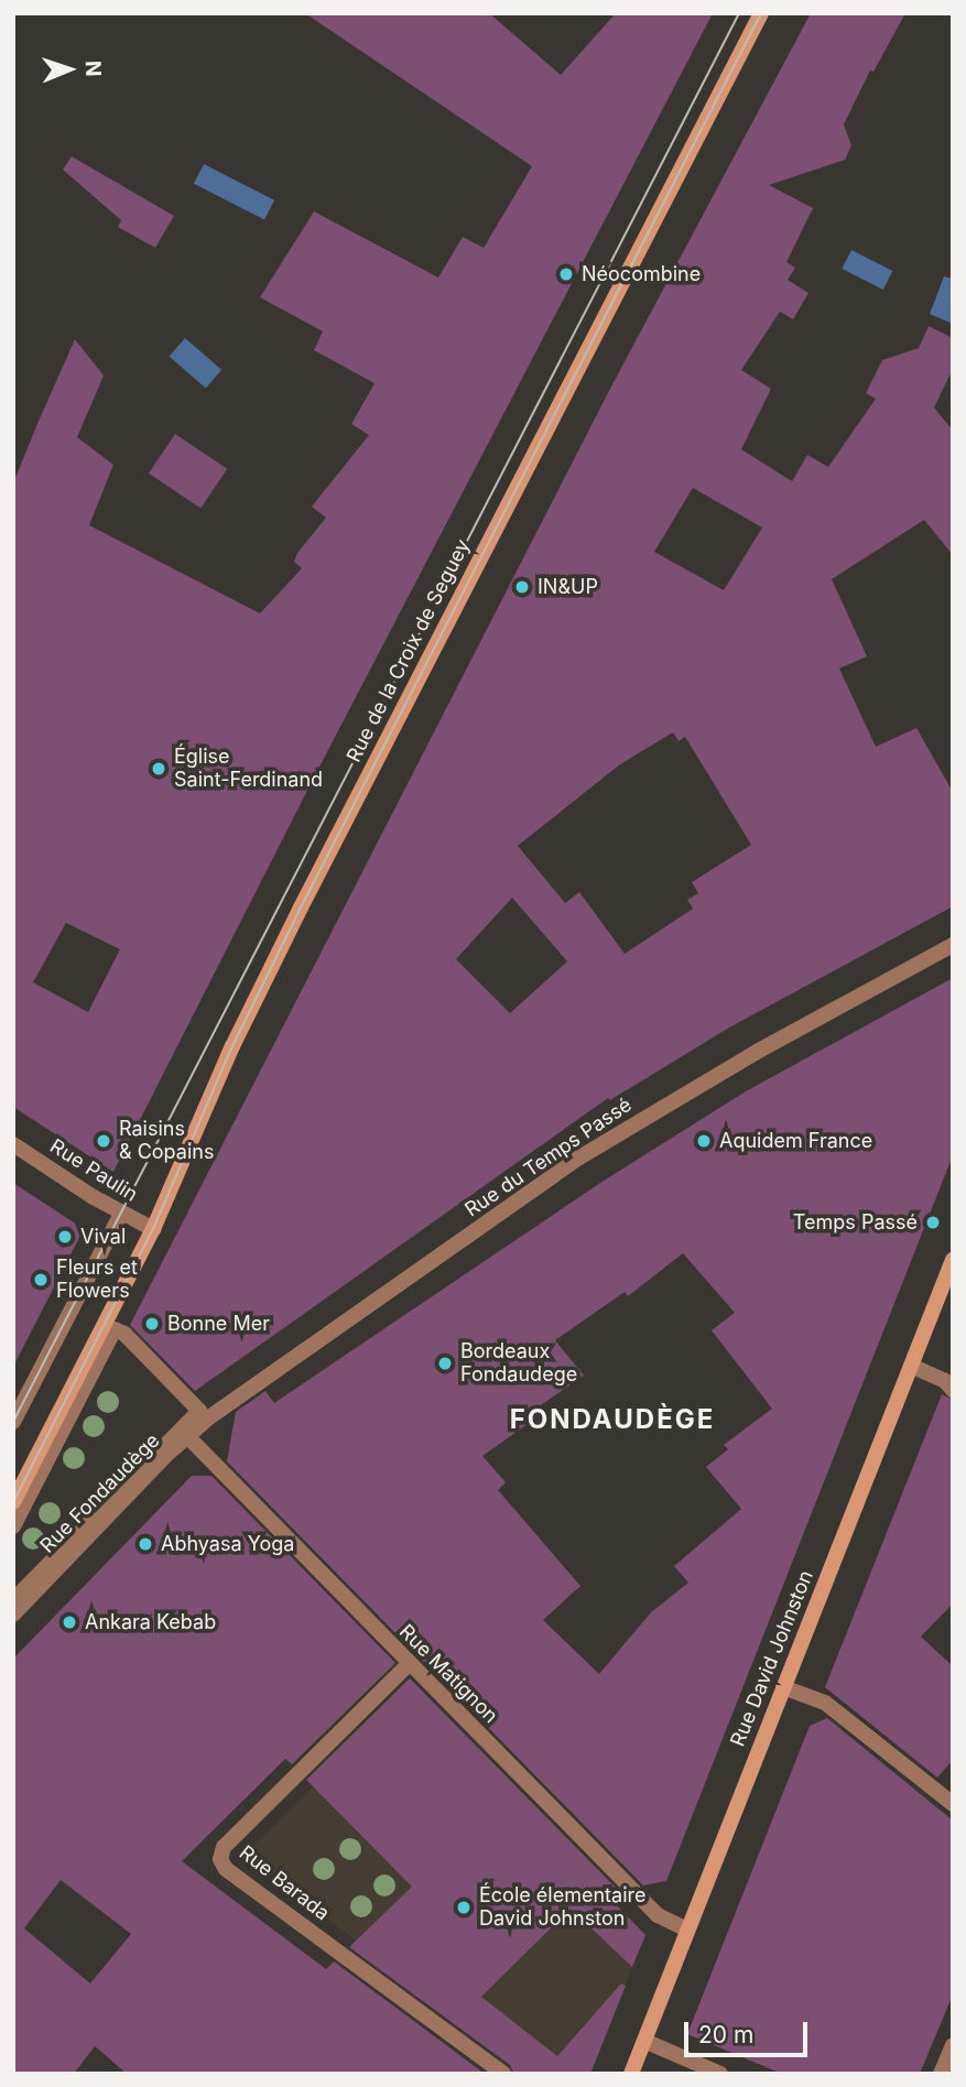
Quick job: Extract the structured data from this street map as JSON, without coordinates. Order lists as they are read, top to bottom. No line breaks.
{"streets":{"main road":["Rue de la Croix de Seguey","Rue David Johnston"],"street":["Rue du Temps Passé","Rue Paulin","Rue Fondaudège","Rue Matignon","Rue Barada"]},"crossings":[["Rue de la Croix de Seguey","Rue Paulin"],["Rue du Temps Passé","Rue Fondaudège"],["Rue du Temps Passé","Rue Matignon"],["Rue Fondaudège","Rue Matignon"],["Rue David Johnston","Rue Matignon"],["Rue Matignon","Rue Barada"]],"districts":["FONDAUDÈGE"],"places":["Néocombine","IN&UP","Église Saint-Ferdinand","Raisins & Copains","Aquidem France","Temps Passé","Vival","Fleurs et Flowers","Bonne Mer","Bordeaux Fondaudege","Abhyasa Yoga","Ankara Kebab","École élementaire David Johnston"],"scale_bar":"20 m","north":"right"}
